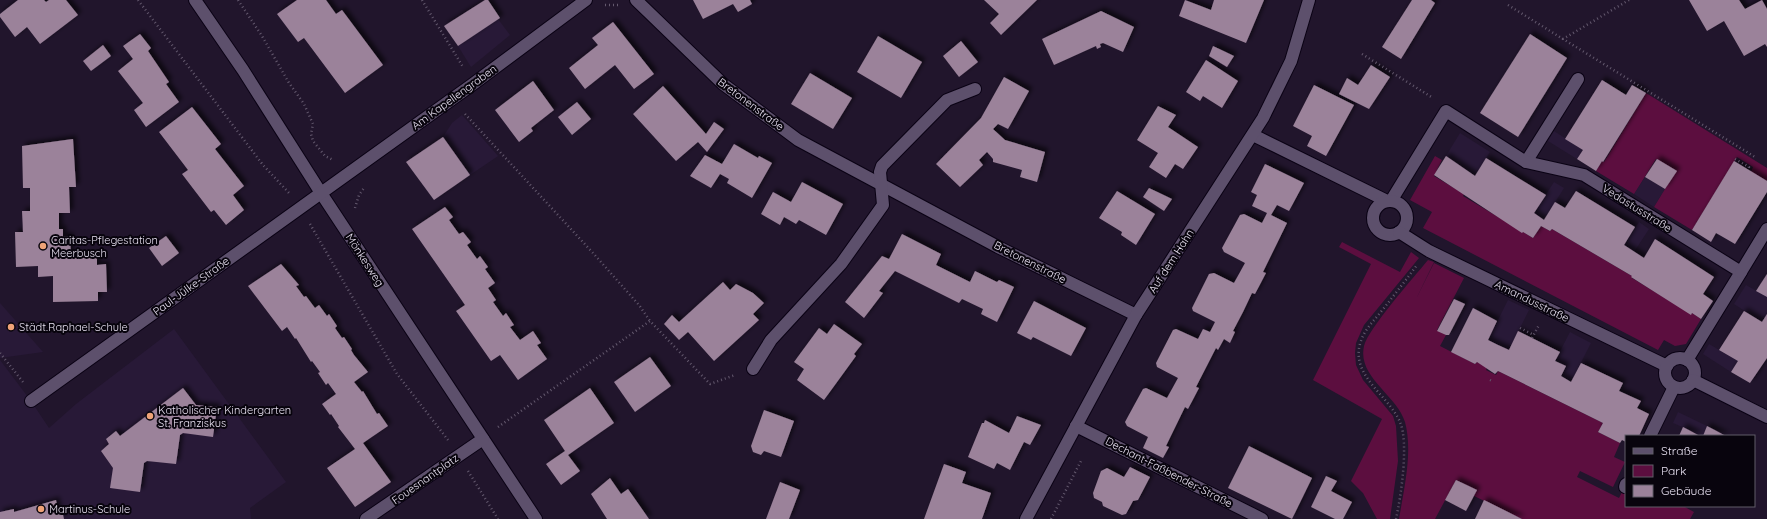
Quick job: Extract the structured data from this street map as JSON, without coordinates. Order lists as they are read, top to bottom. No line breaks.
{"streets":{"street":["Am Kapellengraben","Bretonenstraße","Vedastusstraße","Mönkesweg","Auf dem Hahn","Paul-Jülke-Straße","Amandusstraße","Dechant-Faßbender-Straße","Fouesnantplatz"]},"crossings":[["Am Kapellengraben","Mönkesweg"],["Am Kapellengraben","Paul-Jülke-Straße"],["Bretonenstraße","Auf dem Hahn"],["Mönkesweg","Paul-Jülke-Straße"],["Mönkesweg","Fouesnantplatz"],["Auf dem Hahn","Dechant-Faßbender-Straße"]],"places":["Caritas-Pflegestation Meerbusch","Städt.Raphael-Schule","Katholischer Kindergarten St. Franziskus","Martinus-Schule"],"legend":["Straße","Park","Gebäude"]}
